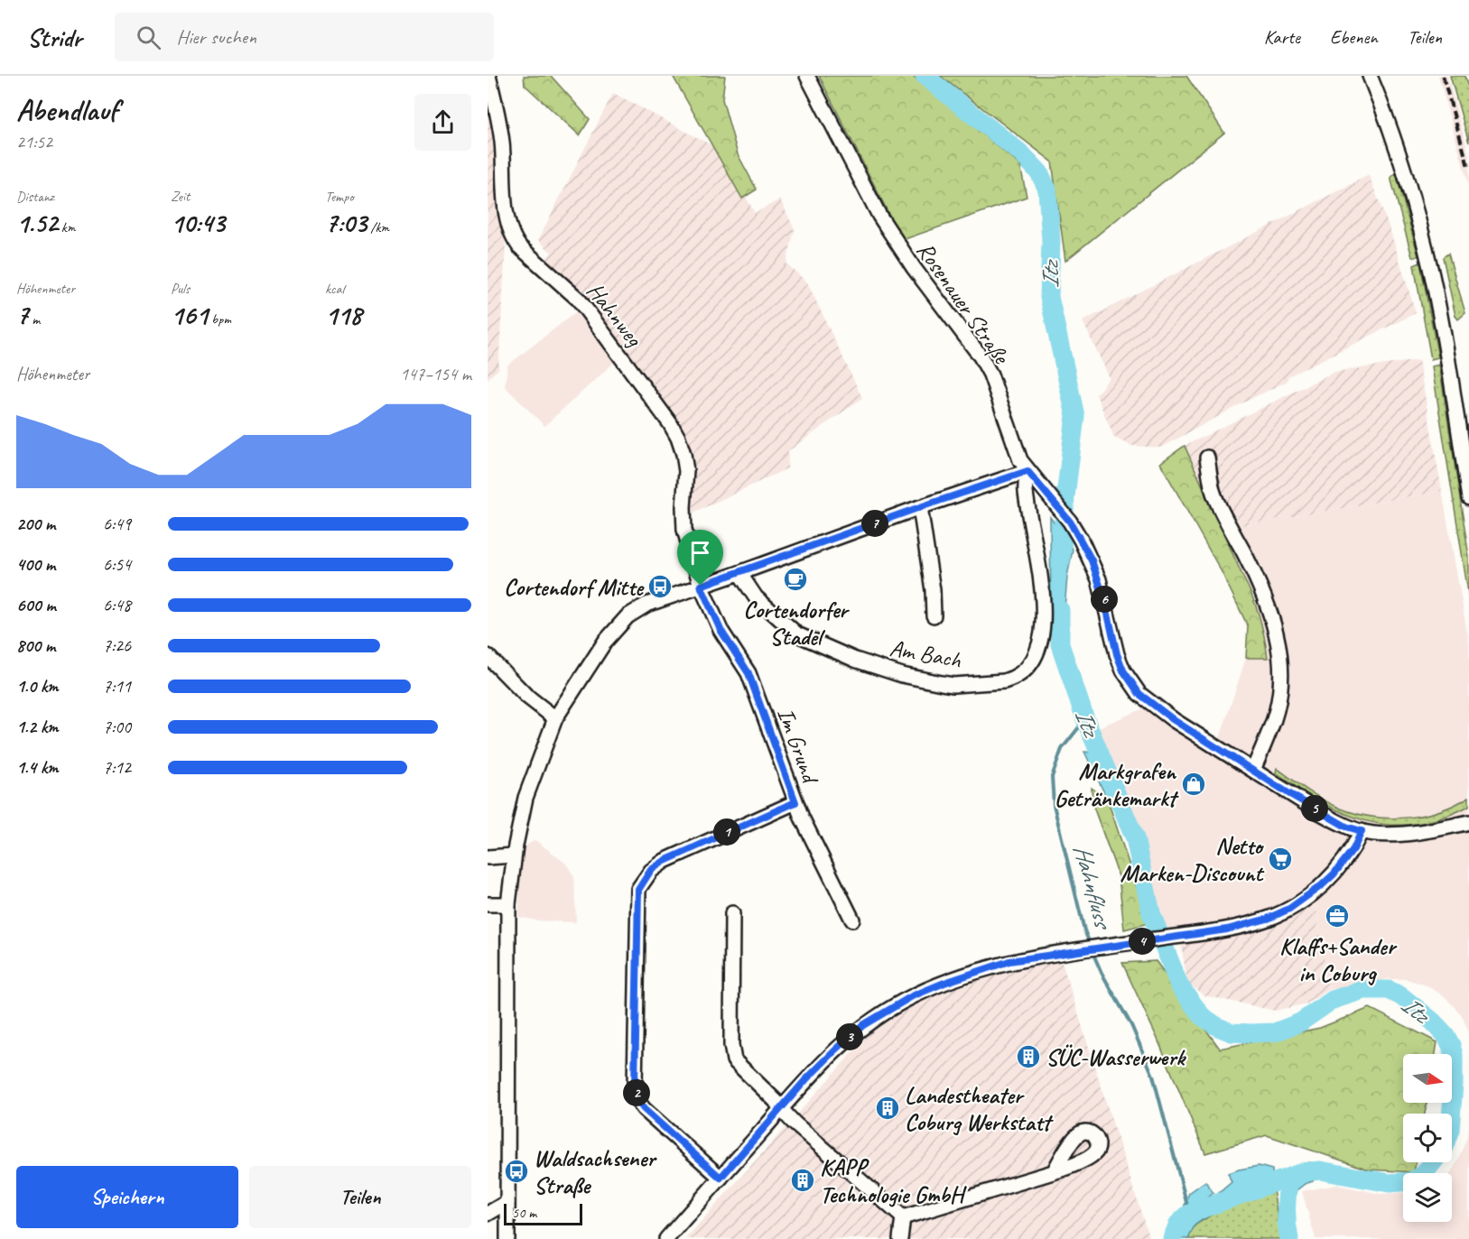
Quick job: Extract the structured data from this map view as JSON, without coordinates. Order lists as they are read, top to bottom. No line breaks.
{"streets":{"street":["Rosenauer Straße","Hahnweg","Am Bach","Im Grund"]},"crossings":[["Rosenauer Straße","Am Bach"],["Hahnweg","Im Grund"]],"water":["Itz","Hahnfluss"],"places":{"cafe":["Cortendorfer Stadel"],"bus stop":["Cortendorf Mitte","Waldsachsener Straße"],"shop":["Markgrafen Getränkemarkt"],"supermarket":["Netto Marken-Discount"],"office":["Klaffs+Sander in Coburg"],"building":["SÜC-Wasserwerk","Landestheater Coburg Werkstatt","KAPP Technologie GmbH"]},"scale_bar":"50 m","north":"right","page":{"header":"Stridr","search":"Hier suchen","nav":["Karte","Ebenen","Teilen"],"heading":["Abendlauf","21:52"],"stats":[["Distanz","1.52 km"],["Zeit","10:43"],["Tempo","7:03 /km"],["Höhenmeter","7 m"],["Puls","161 bpm"],["kcal","118"]],"chart":["Höhenmeter","147–154 m"],"list":[{"name":"200 m","note":"6:49"},{"name":"400 m","note":"6:54"},{"name":"600 m","note":"6:48"},{"name":"800 m","note":"7:26"},{"name":"1.0 km","note":"7:11"},{"name":"1.2 km","note":"7:00"},{"name":"1.4 km","note":"7:12"}],"pins":["7","6","5","1","4","3","2"],"buttons":["Speichern","Teilen"],"scale":"50 m"}}
